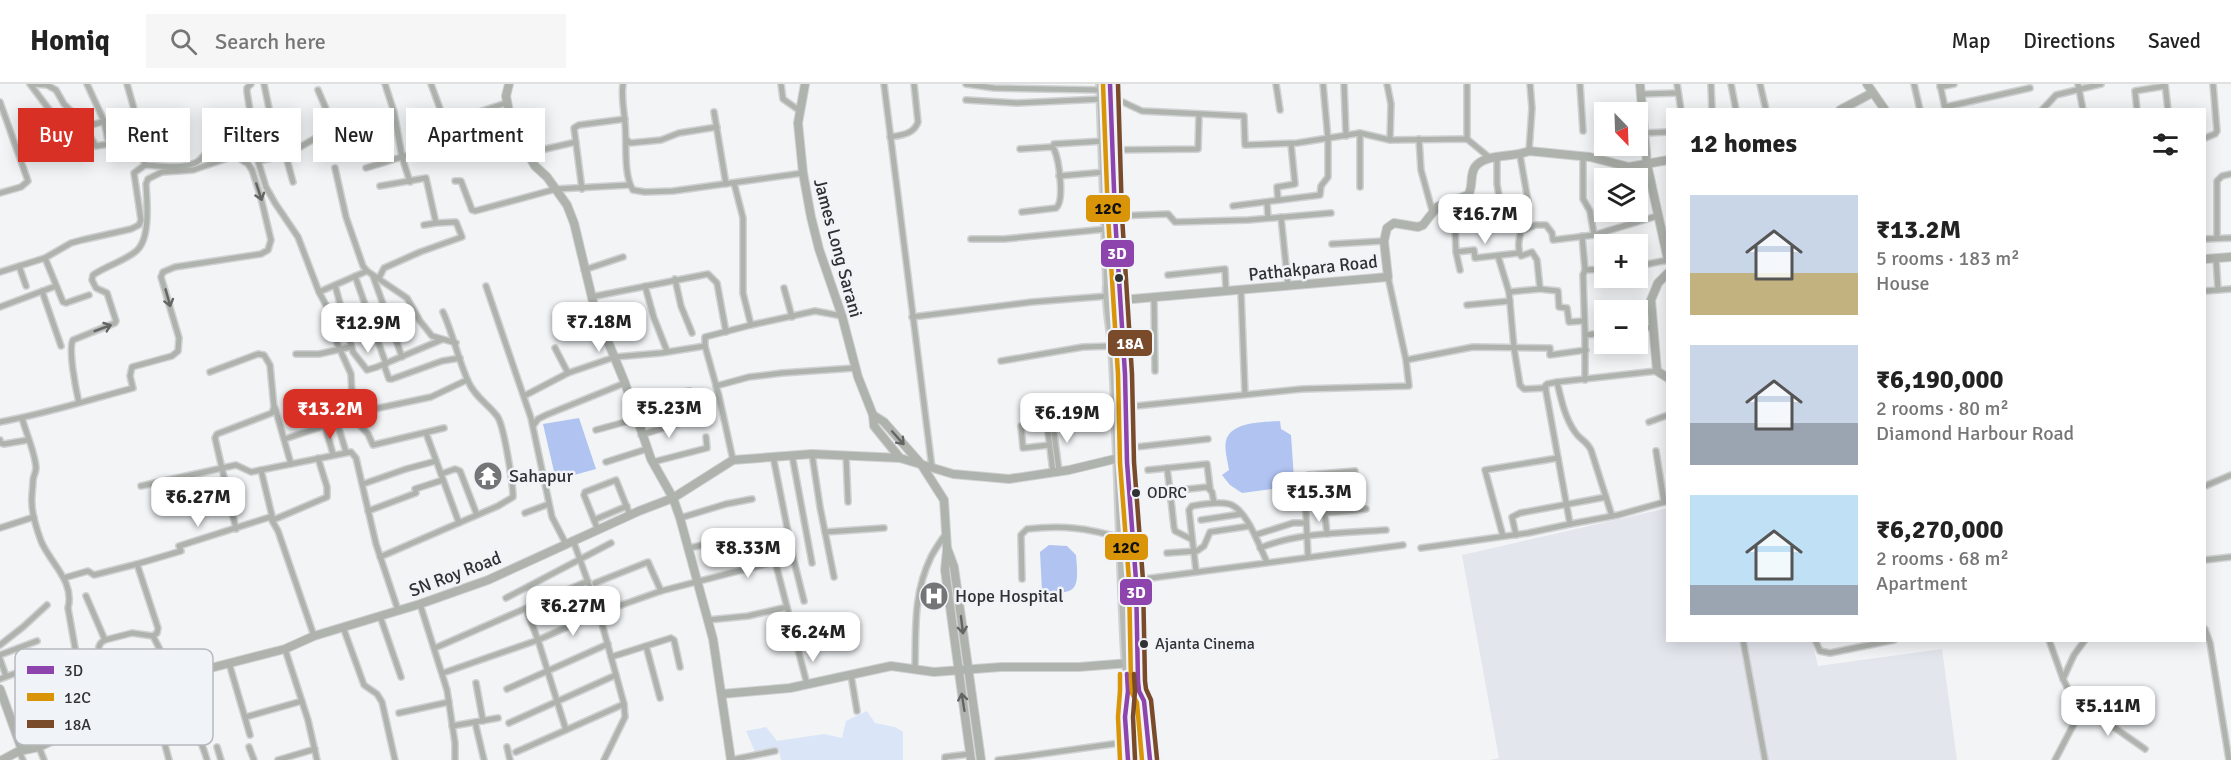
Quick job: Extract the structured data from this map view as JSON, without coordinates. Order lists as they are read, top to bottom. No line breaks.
{"streets":{"street":["James Long Sarani","Pathakpara Road","SN Roy Road"]},"crossings":[["James Long Sarani","SN Roy Road"]],"places":{"temple":["Sahapur"],"other":["ODRC","Ajanta Cinema"],"hospital":["Hope Hospital"]},"lines":["transit line 3D","transit line 12C","transit line 18A"],"legend":["3D","12C","18A"],"north":"bottom right","page":{"header":"Homiq","search":"Search here","nav":["Map","Directions","Saved"],"map_buttons":["+","−"],"chip":["Buy","Rent","Filters","New","Apartment"],"heading":"12 homes","list":[{"name":"₹13.2M","note":"5 rooms · 183 m² · House"},{"name":"₹6,190,000","note":"2 rooms · 80 m² · Diamond Harbour Road"},{"name":"₹6,270,000","note":"2 rooms · 68 m² · Apartment"}],"price":["₹16.7M","₹7.18M","₹12.9M","₹5.23M","₹13.2M","₹6.19M","₹15.3M","₹6.27M","₹8.33M","₹6.27M","₹6.24M","₹5.11M"]}}
